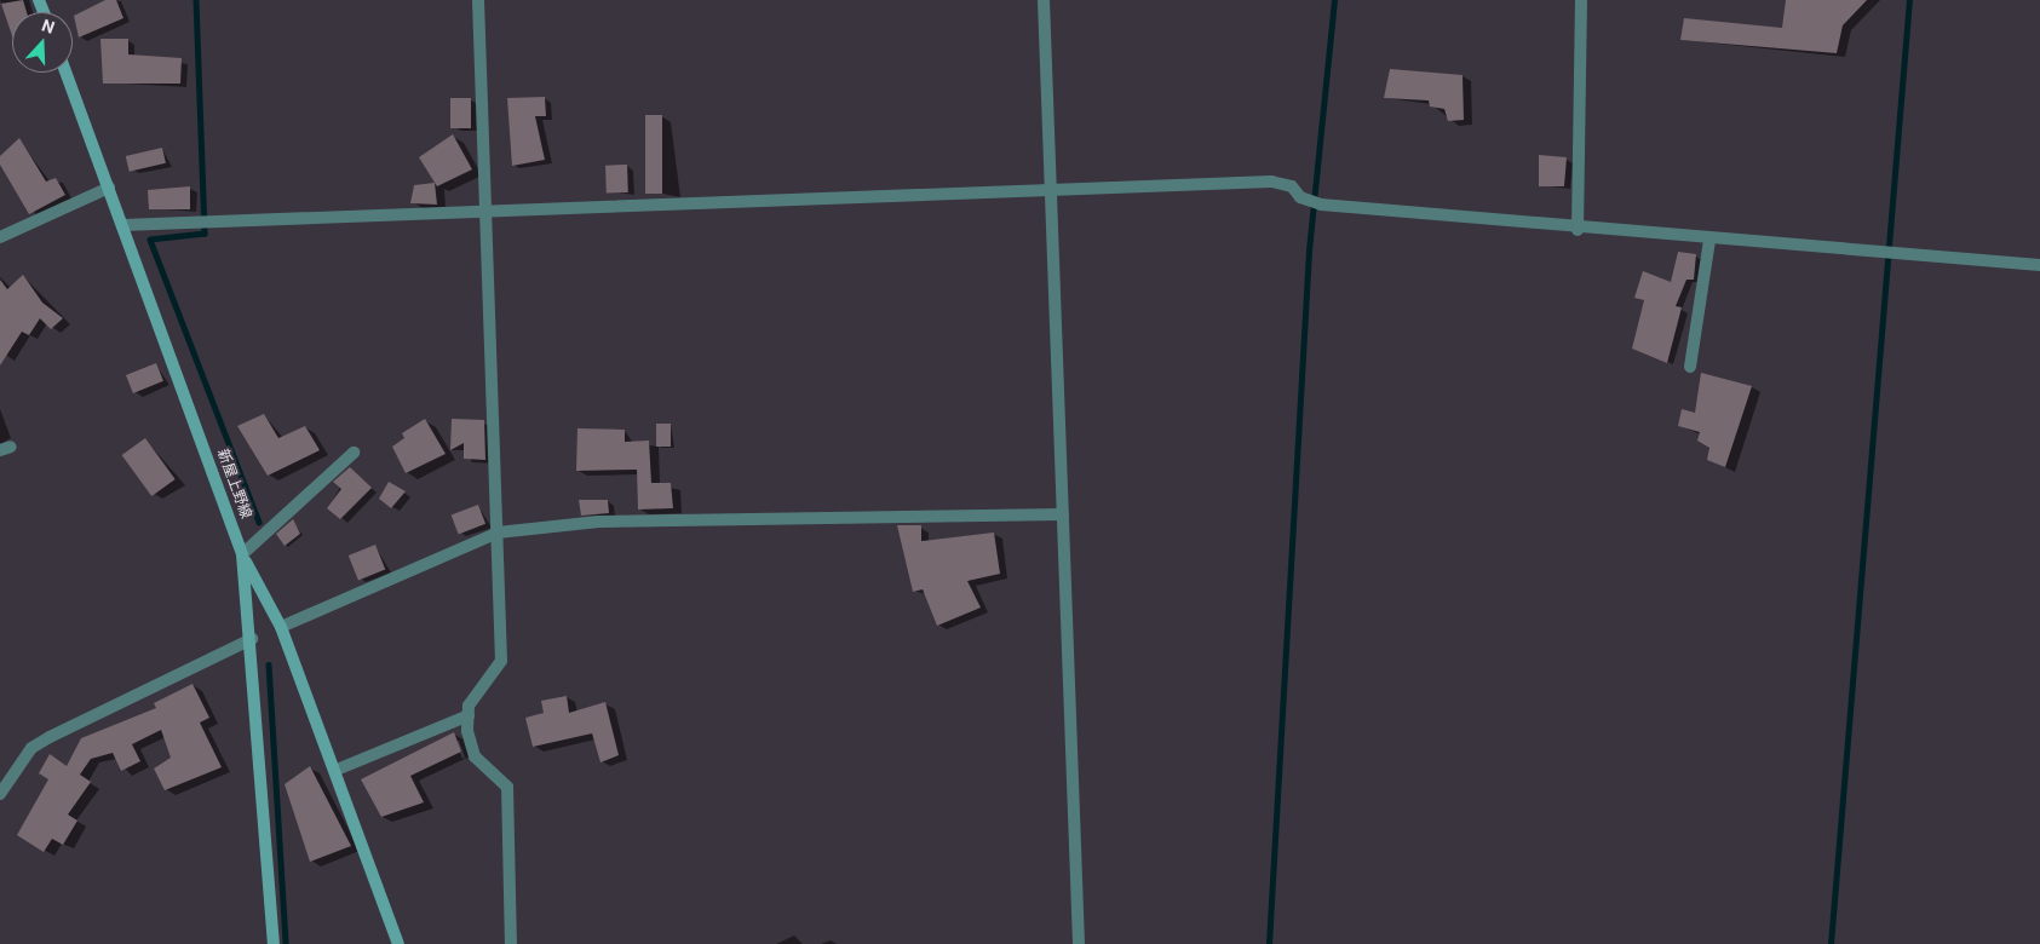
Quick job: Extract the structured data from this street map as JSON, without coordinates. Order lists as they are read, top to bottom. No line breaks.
{"streets":{"main road":["新屋上野線"]},"north":"top"}
